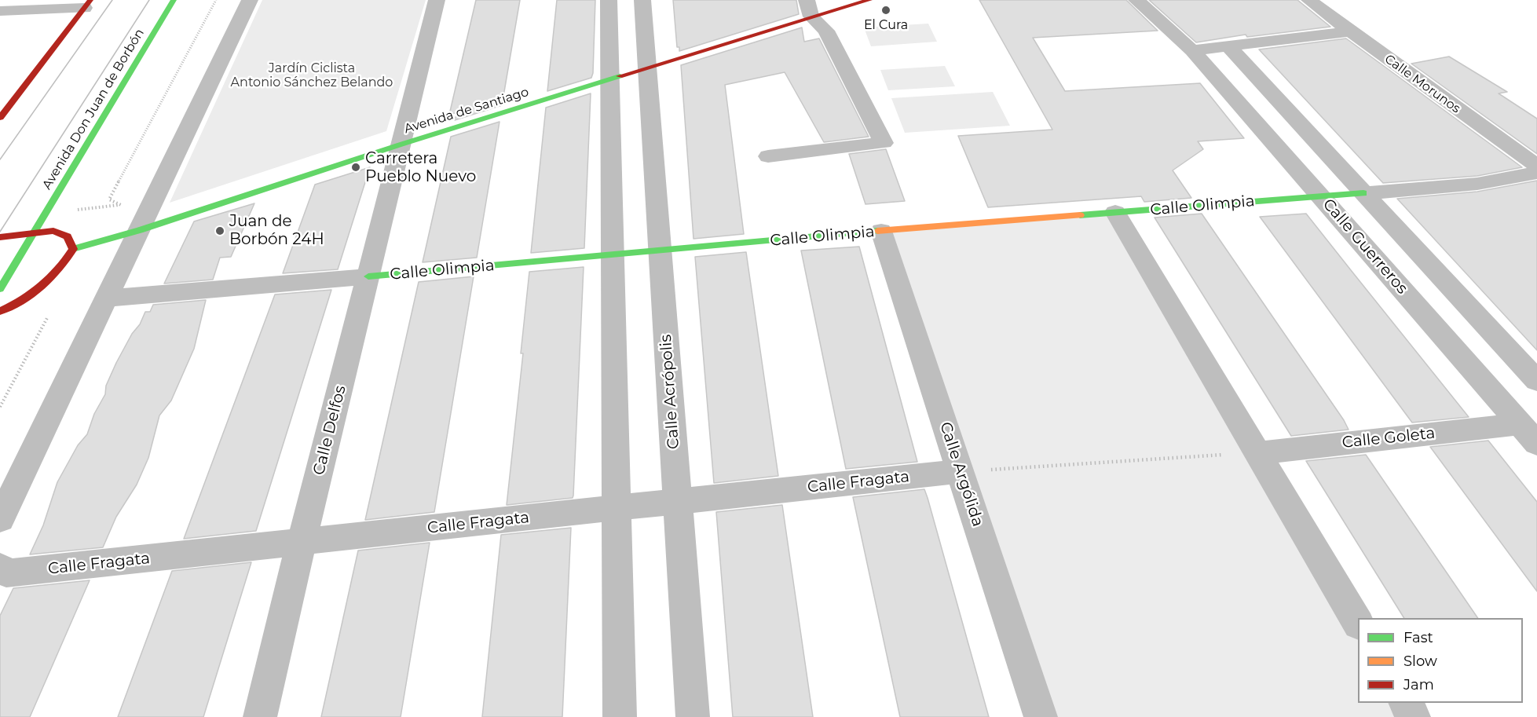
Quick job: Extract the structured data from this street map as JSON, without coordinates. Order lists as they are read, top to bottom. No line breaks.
{"streets":{"street":["Calle Morunos","Avenida Don Juan de Borbón","Avenida de Santiago","Calle Olimpia","Calle Guerreros","Calle Acrópolis","Calle Delfos","Calle Goleta","Calle Argólida","Calle Fragata"]},"crossings":[["Avenida de Santiago","Calle Acrópolis"],["Avenida de Santiago","Calle Delfos"],["Calle Olimpia","Calle Guerreros"],["Calle Olimpia","Calle Acrópolis"],["Calle Olimpia","Calle Delfos"],["Calle Olimpia","Calle Argólida"],["Calle Guerreros","Calle Goleta"],["Calle Acrópolis","Calle Fragata"],["Calle Delfos","Calle Fragata"],["Calle Argólida","Calle Fragata"]],"parks":["Jardín Ciclista Antonio Sánchez Belando"],"places":["El Cura","Carretera Pueblo Nuevo","Juan de Borbón 24H"],"legend":["Fast","Slow","Jam"]}
